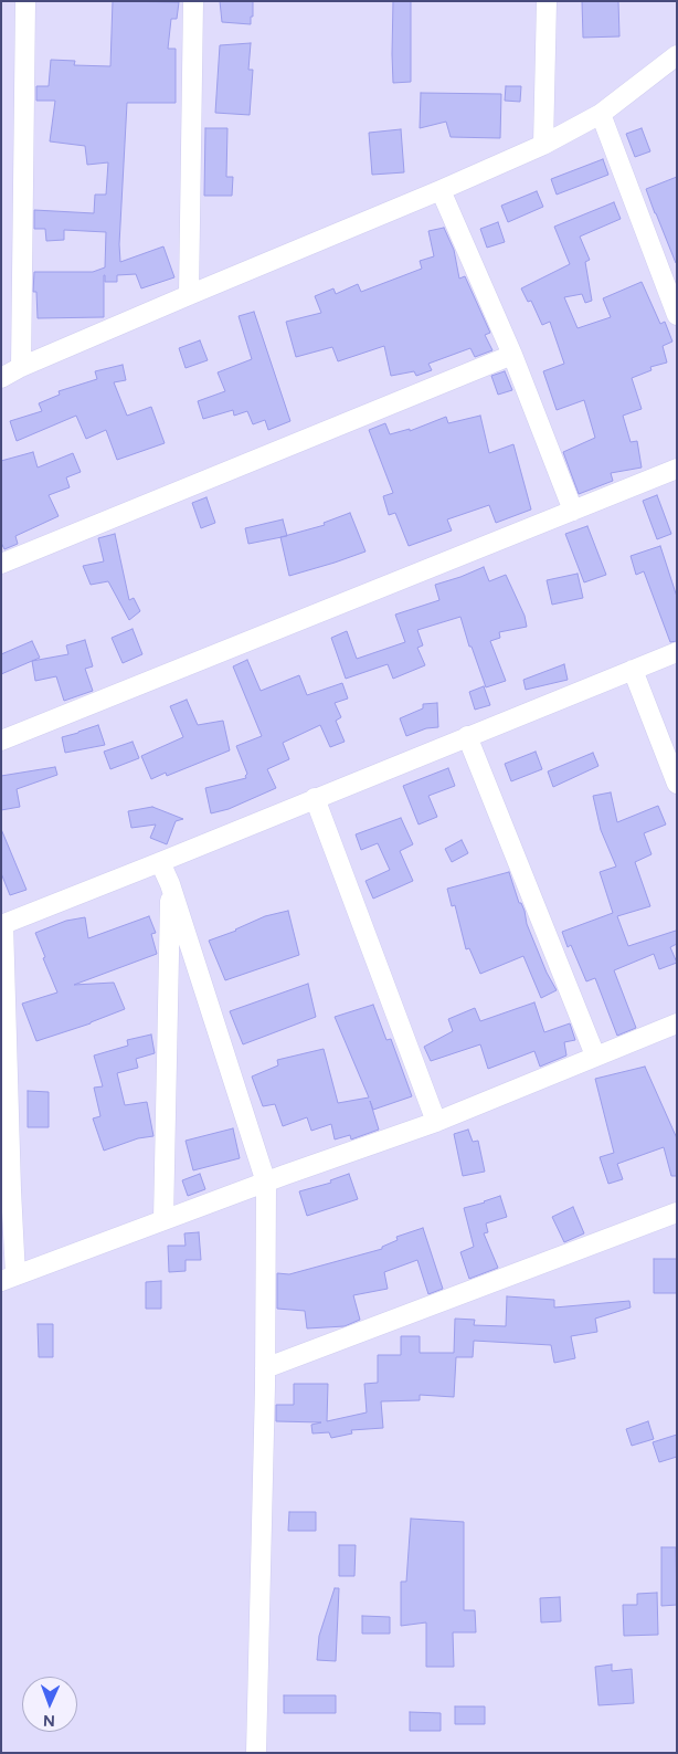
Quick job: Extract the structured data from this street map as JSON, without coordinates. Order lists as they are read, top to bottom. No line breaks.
{"north":"bottom"}
